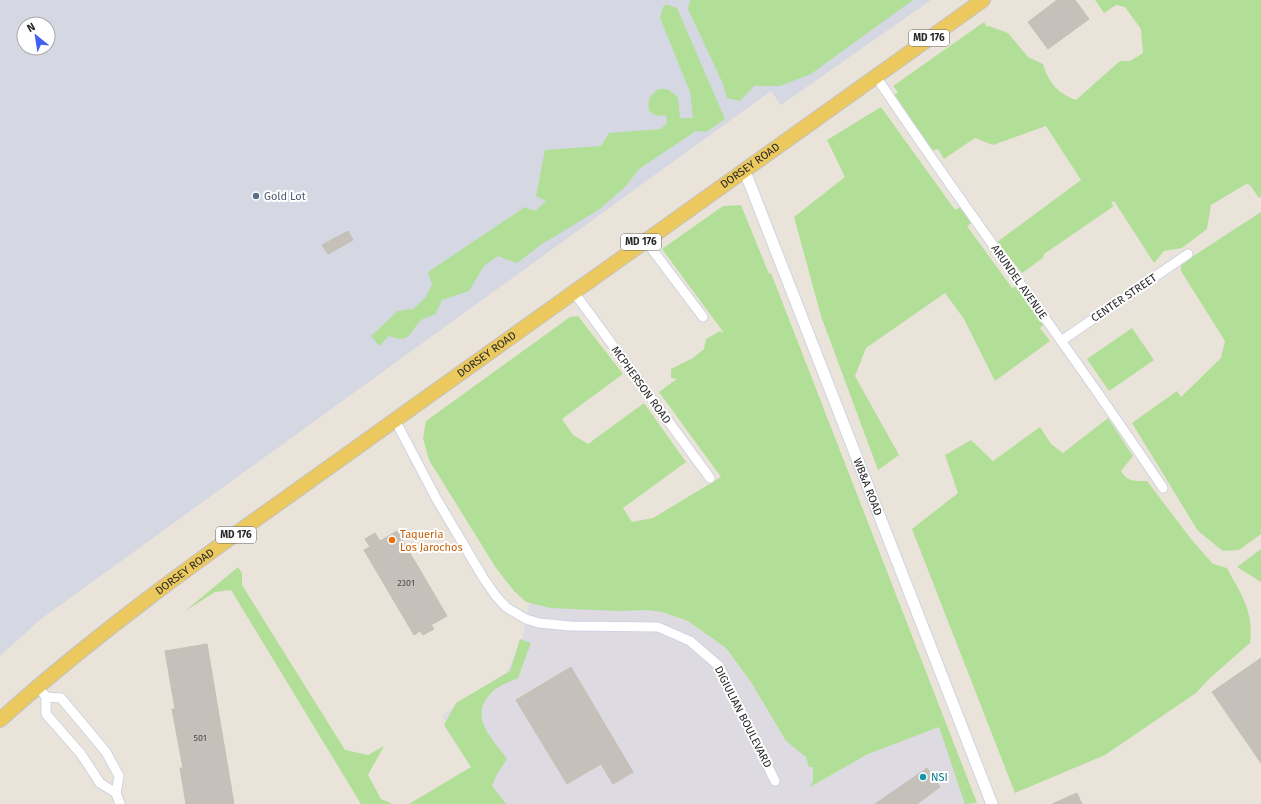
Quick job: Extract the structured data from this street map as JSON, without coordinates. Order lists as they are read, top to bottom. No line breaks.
{"streets":{"main road":["MD 176","DORSEY ROAD"],"street":["ARUNDEL AVENUE","CENTER STREET","MCPHERSON ROAD","WB&A ROAD","DIGIULIAN BOULEVARD"]},"crossings":[["DORSEY ROAD","ARUNDEL AVENUE"],["DORSEY ROAD","MCPHERSON ROAD"],["DORSEY ROAD","WB&A ROAD"],["DORSEY ROAD","DIGIULIAN BOULEVARD"],["ARUNDEL AVENUE","CENTER STREET"]],"places":["Gold Lot","Taqueria Los Jarochos","NSI"],"house_numbers":["2301","501"],"north":"top left"}
